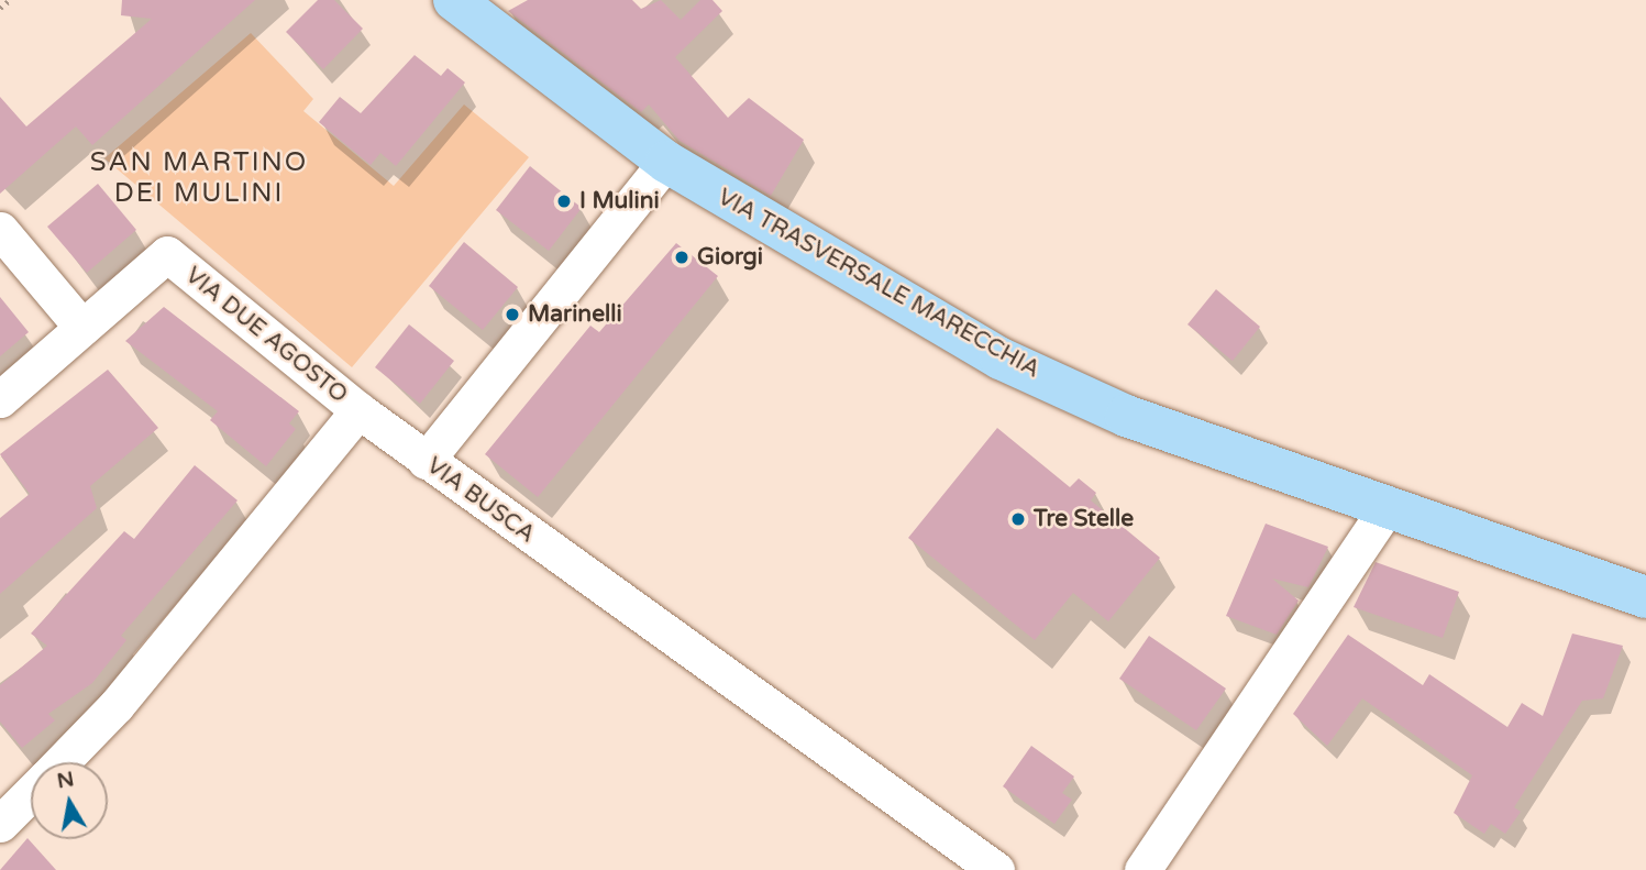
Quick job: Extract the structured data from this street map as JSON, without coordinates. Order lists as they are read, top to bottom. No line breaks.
{"streets":{"main road":["VIA TRASVERSALE MARECCHIA"],"street":["VIA DUE AGOSTO","VIA BUSCA"]},"crossings":[["VIA DUE AGOSTO","VIA BUSCA"]],"districts":["SAN MARTINO DEI MULINI"],"places":["I Mulini","Giorgi","Marinelli","Tre Stelle"],"north":"top"}
